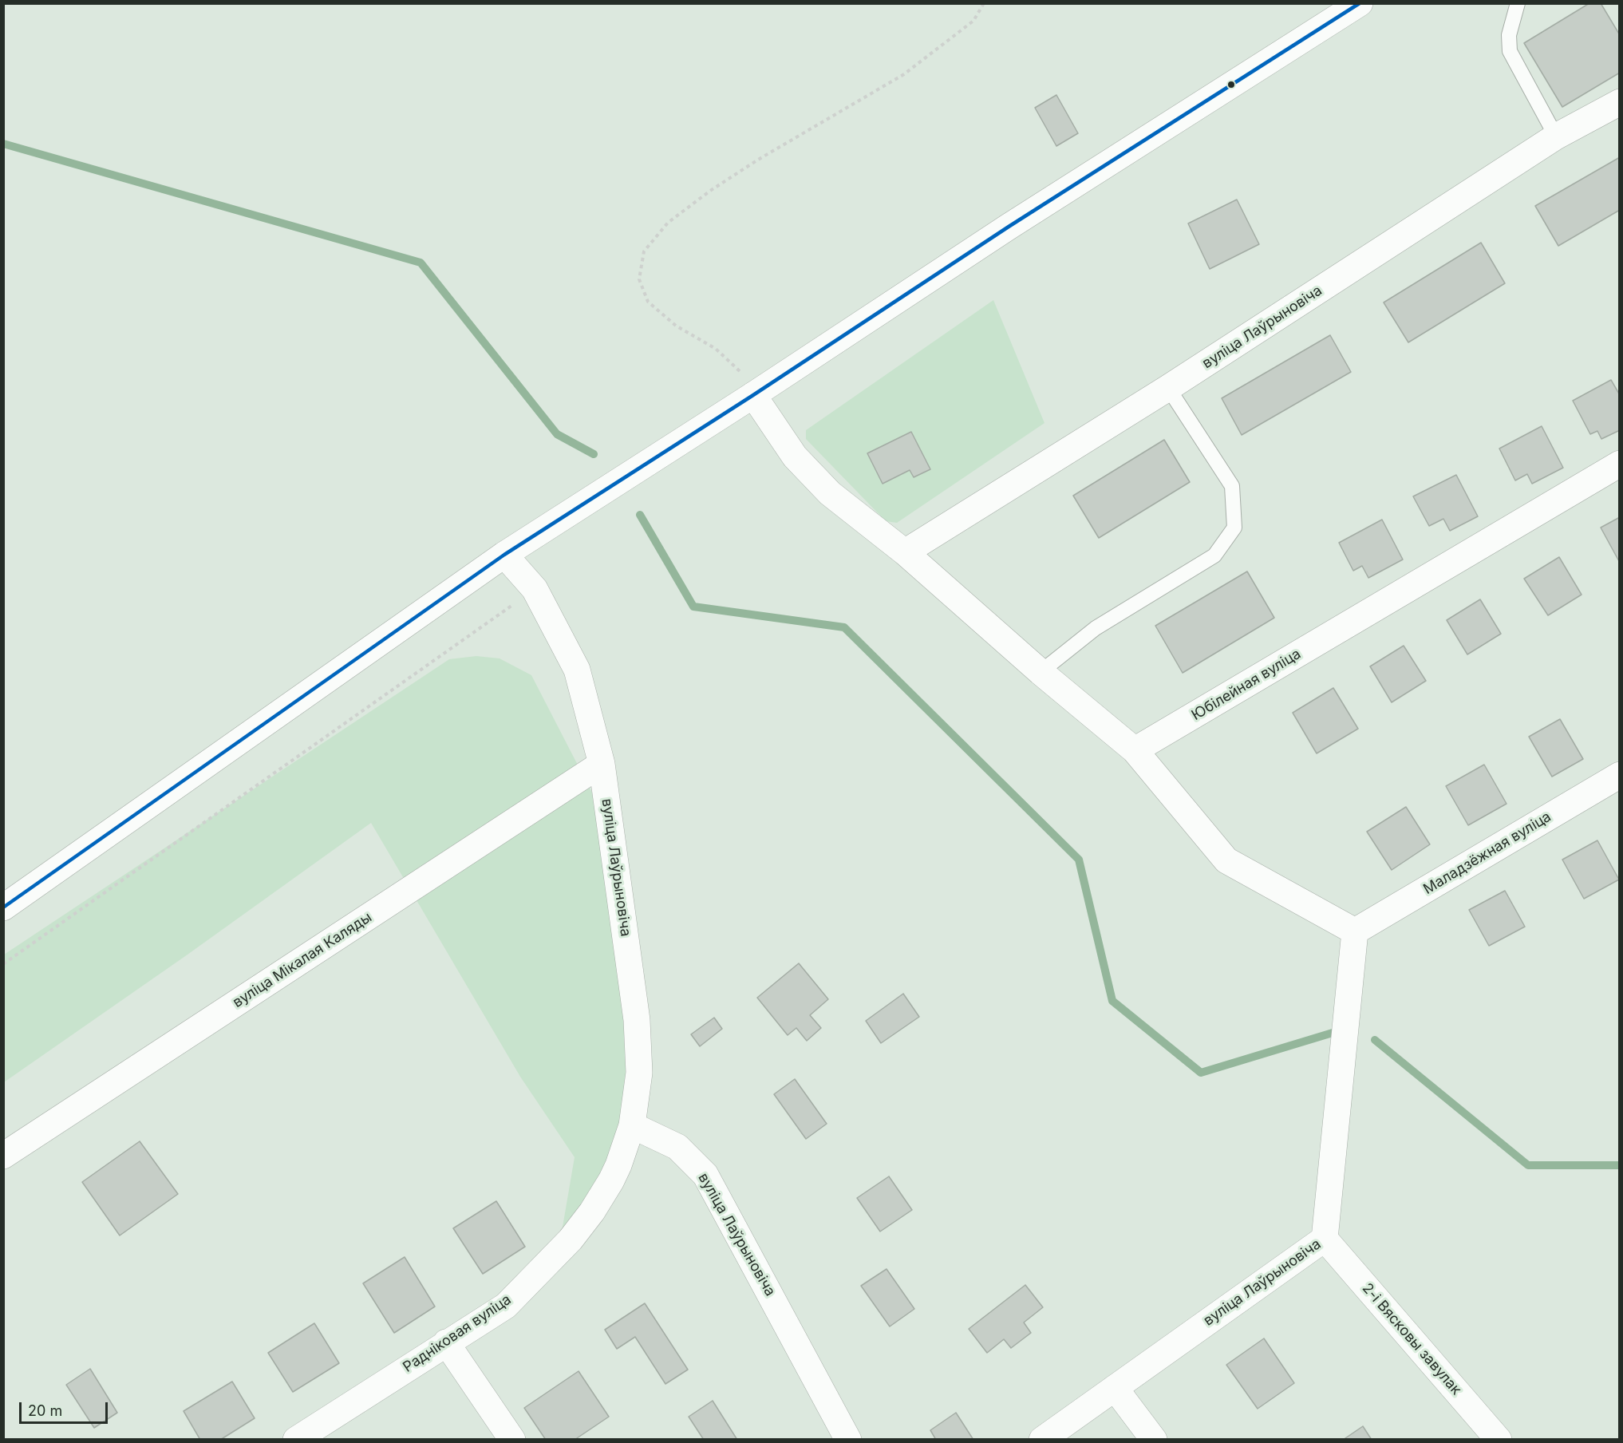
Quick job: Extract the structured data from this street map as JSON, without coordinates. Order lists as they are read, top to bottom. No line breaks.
{"streets":{"street":["вуліца Лаўрыновіча","Юбілейная вуліца","Маладзёжная вуліца","вуліца Мікалая Каляды","Радніковая вуліца","2-і Вясковы завулак"]},"crossings":[["вуліца Лаўрыновіча","Маладзёжная вуліца"],["вуліца Лаўрыновіча","вуліца Мікалая Каляды"],["вуліца Лаўрыновіча","Радніковая вуліца"],["вуліца Лаўрыновіча","2-і Вясковы завулак"]],"scale_bar":"20 m"}
